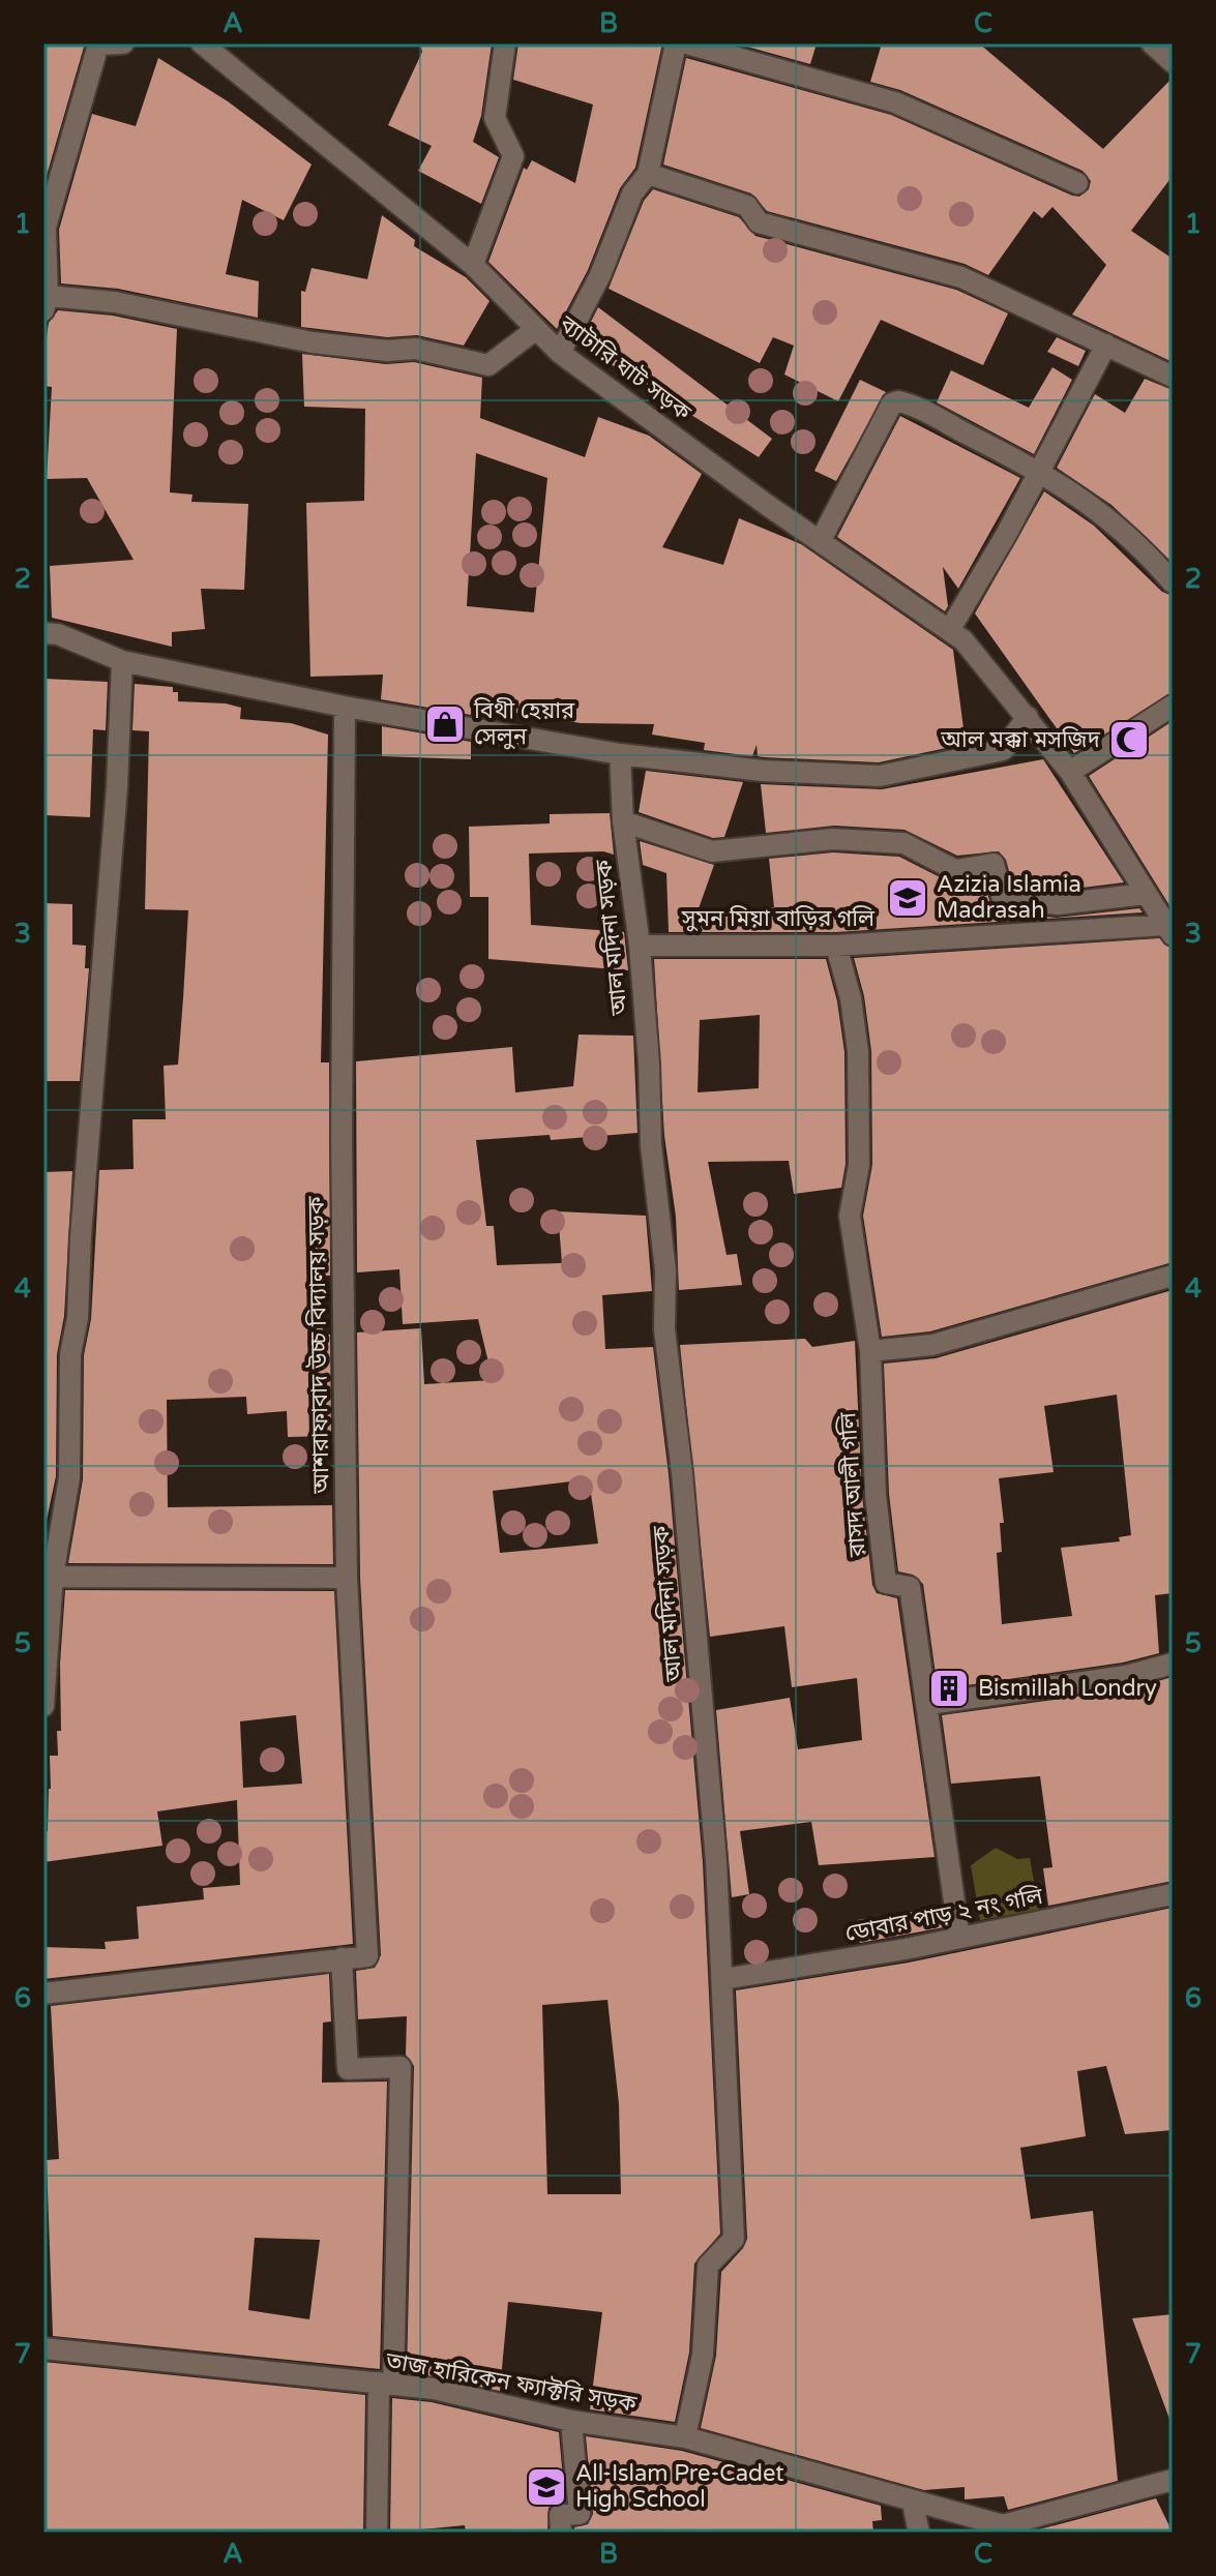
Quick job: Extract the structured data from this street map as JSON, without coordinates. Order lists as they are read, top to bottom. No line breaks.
{"streets":{"street":["ব্যাটারি ঘাট সড়ক","সুমন মিয়া বাড়ির গলি","আল মদিনা সড়ক","আশরাফাবাদ উচ্চ বিদ্যালয় সড়ক","রাসদ আলী গলি","ডোবার পাড় ২ নং গলি","তাজ হারিকেন ফ্যাক্টরি সড়ক"]},"crossings":[["ব্যাটারি ঘাট সড়ক","সুমন মিয়া বাড়ির গলি"],["সুমন মিয়া বাড়ির গলি","আল মদিনা সড়ক"],["সুমন মিয়া বাড়ির গলি","রাসদ আলী গলি"],["আল মদিনা সড়ক","ডোবার পাড় ২ নং গলি"],["আল মদিনা সড়ক","তাজ হারিকেন ফ্যাক্টরি সড়ক"],["রাসদ আলী গলি","ডোবার পাড় ২ নং গলি"]],"places":{"shop":["বিথী হেয়ার সেলুন"],"mosque":["আল মক্কা মসজিদ"],"school or university":["Azizia Islamia Madrasah","All-Islam Pre-Cadet High School"],"building":["Bismillah Londry"]},"grid":{"columns":["A","B","C"],"rows":["1","2","3","4","5","6","7"]}}
